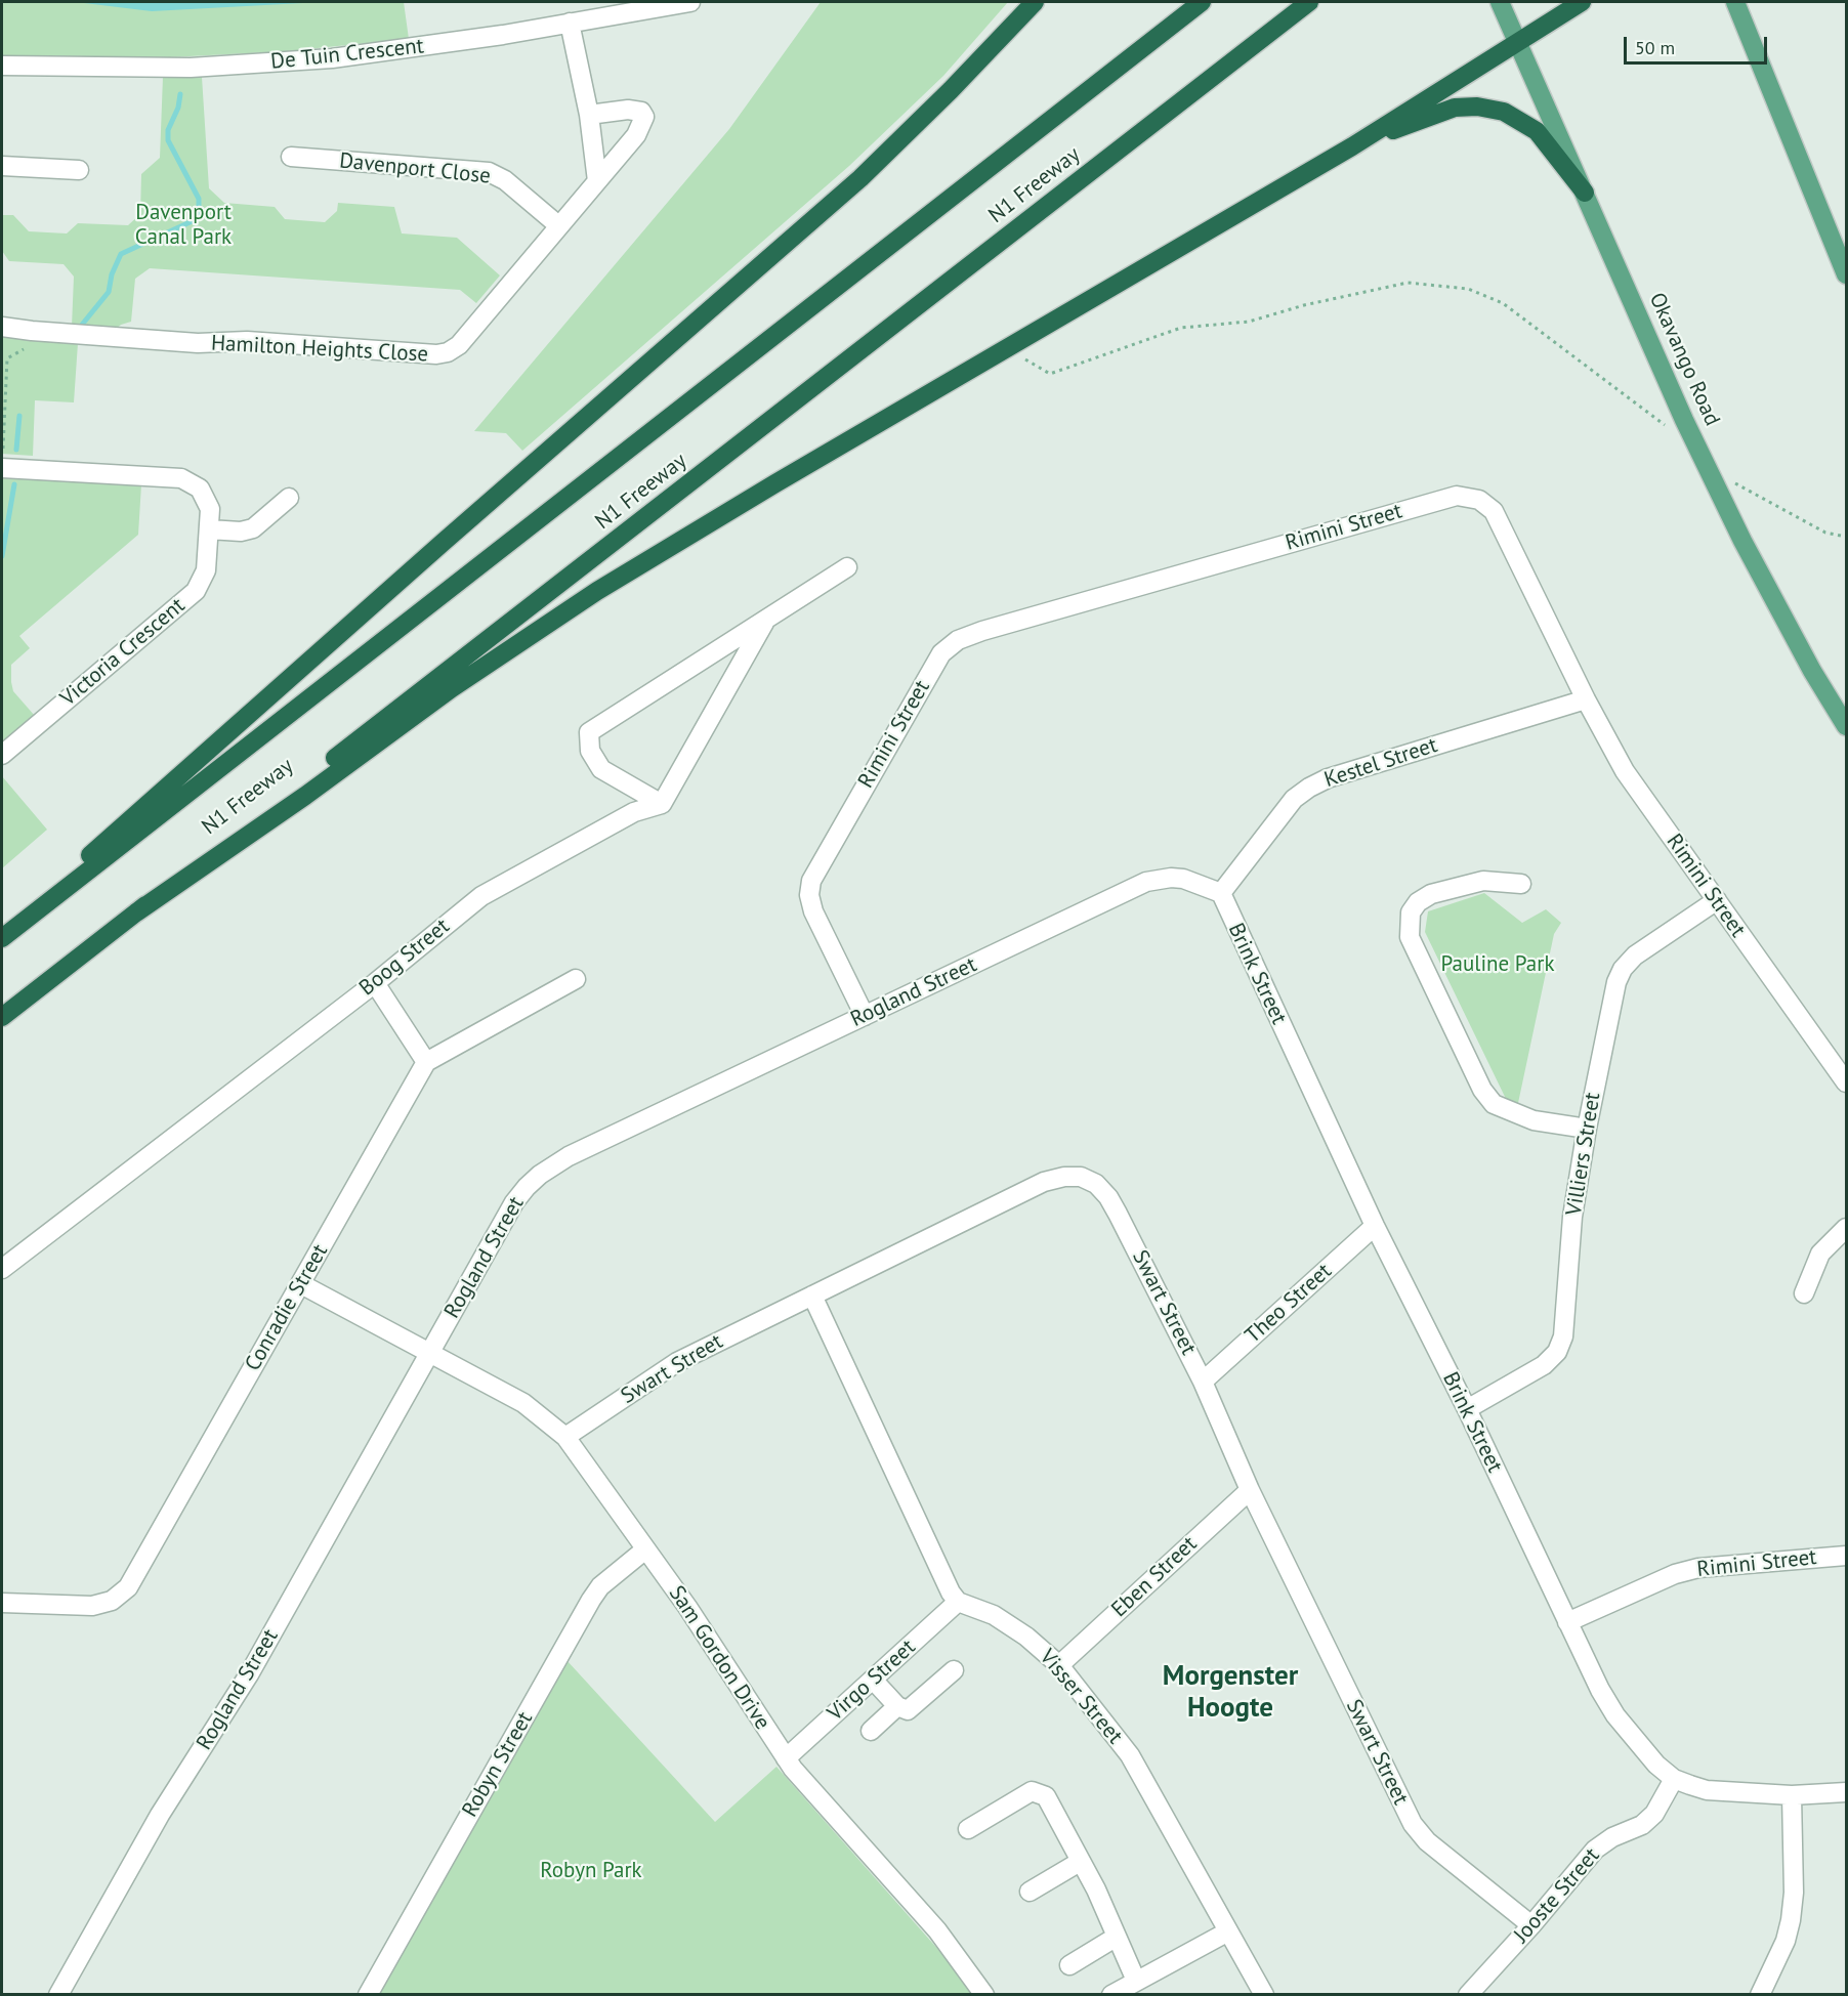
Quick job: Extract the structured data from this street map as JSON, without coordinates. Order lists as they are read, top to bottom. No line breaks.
{"streets":{"highway":["N1 Freeway"],"main road":["Okavango Road"],"street":["De Tuin Crescent","Davenport Close","Hamilton Heights Close","Rimini Street","Victoria Crescent","Kestel Street","Boog Street","Brink Street","Rogland Street","Villiers Street","Swart Street","Theo Street","Conradie Street","Eben Street","Sam Gordon Drive","Virgo Street","Visser Street","Robyn Street","Jooste Street"]},"crossings":[["Davenport Close","Hamilton Heights Close"],["Rimini Street","Kestel Street"],["Rimini Street","Brink Street"],["Rimini Street","Rogland Street"],["Rimini Street","Villiers Street"],["Kestel Street","Brink Street"],["Kestel Street","Rogland Street"],["Brink Street","Rogland Street"],["Brink Street","Villiers Street"],["Brink Street","Theo Street"],["Brink Street","Jooste Street"],["Rogland Street","Sam Gordon Drive"],["Swart Street","Theo Street"],["Swart Street","Eben Street"],["Swart Street","Sam Gordon Drive"],["Swart Street","Jooste Street"],["Conradie Street","Sam Gordon Drive"],["Eben Street","Visser Street"],["Sam Gordon Drive","Virgo Street"],["Sam Gordon Drive","Robyn Street"],["Virgo Street","Visser Street"]],"districts":["Morgenster Hoogte"],"parks":["Davenport Canal Park","Pauline Park","Robyn Park"],"scale_bar":"50 m"}
